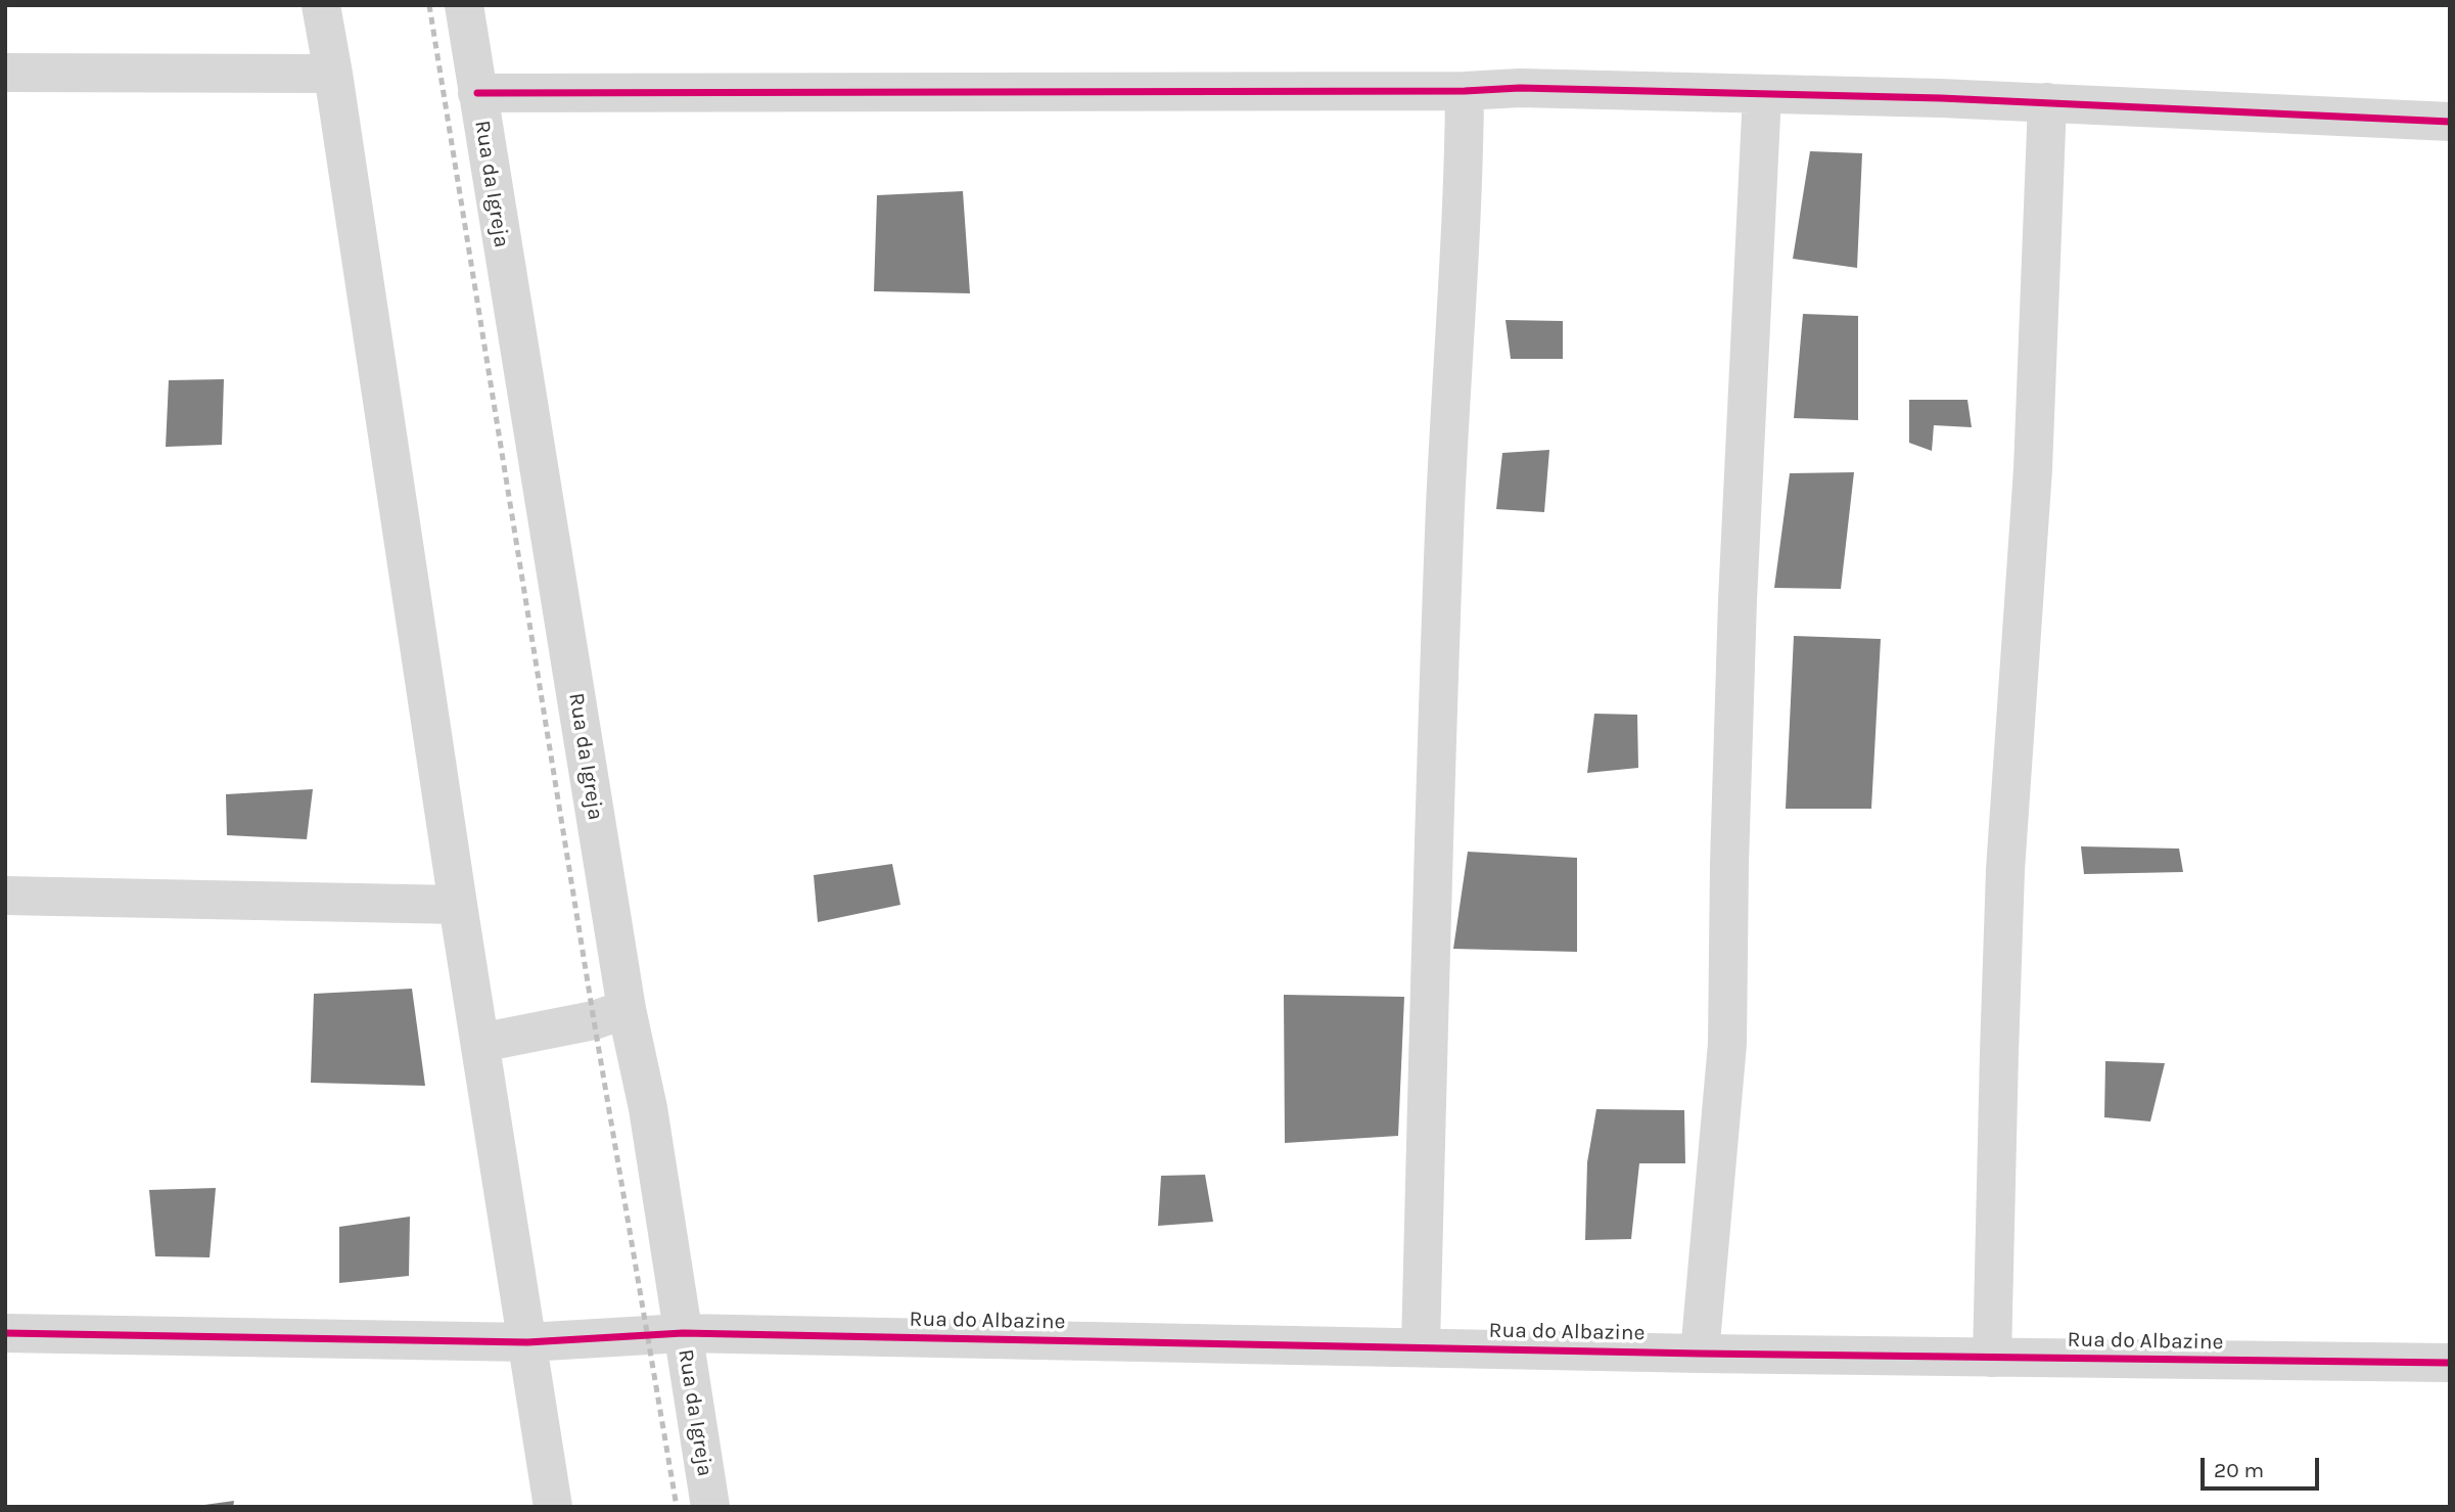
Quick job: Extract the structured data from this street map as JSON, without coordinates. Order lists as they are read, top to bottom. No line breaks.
{"streets":{"street":["Rua da Igreja","Rua do Albazine"]},"crossings":[["Rua da Igreja","Rua do Albazine"]],"scale_bar":"20 m"}
